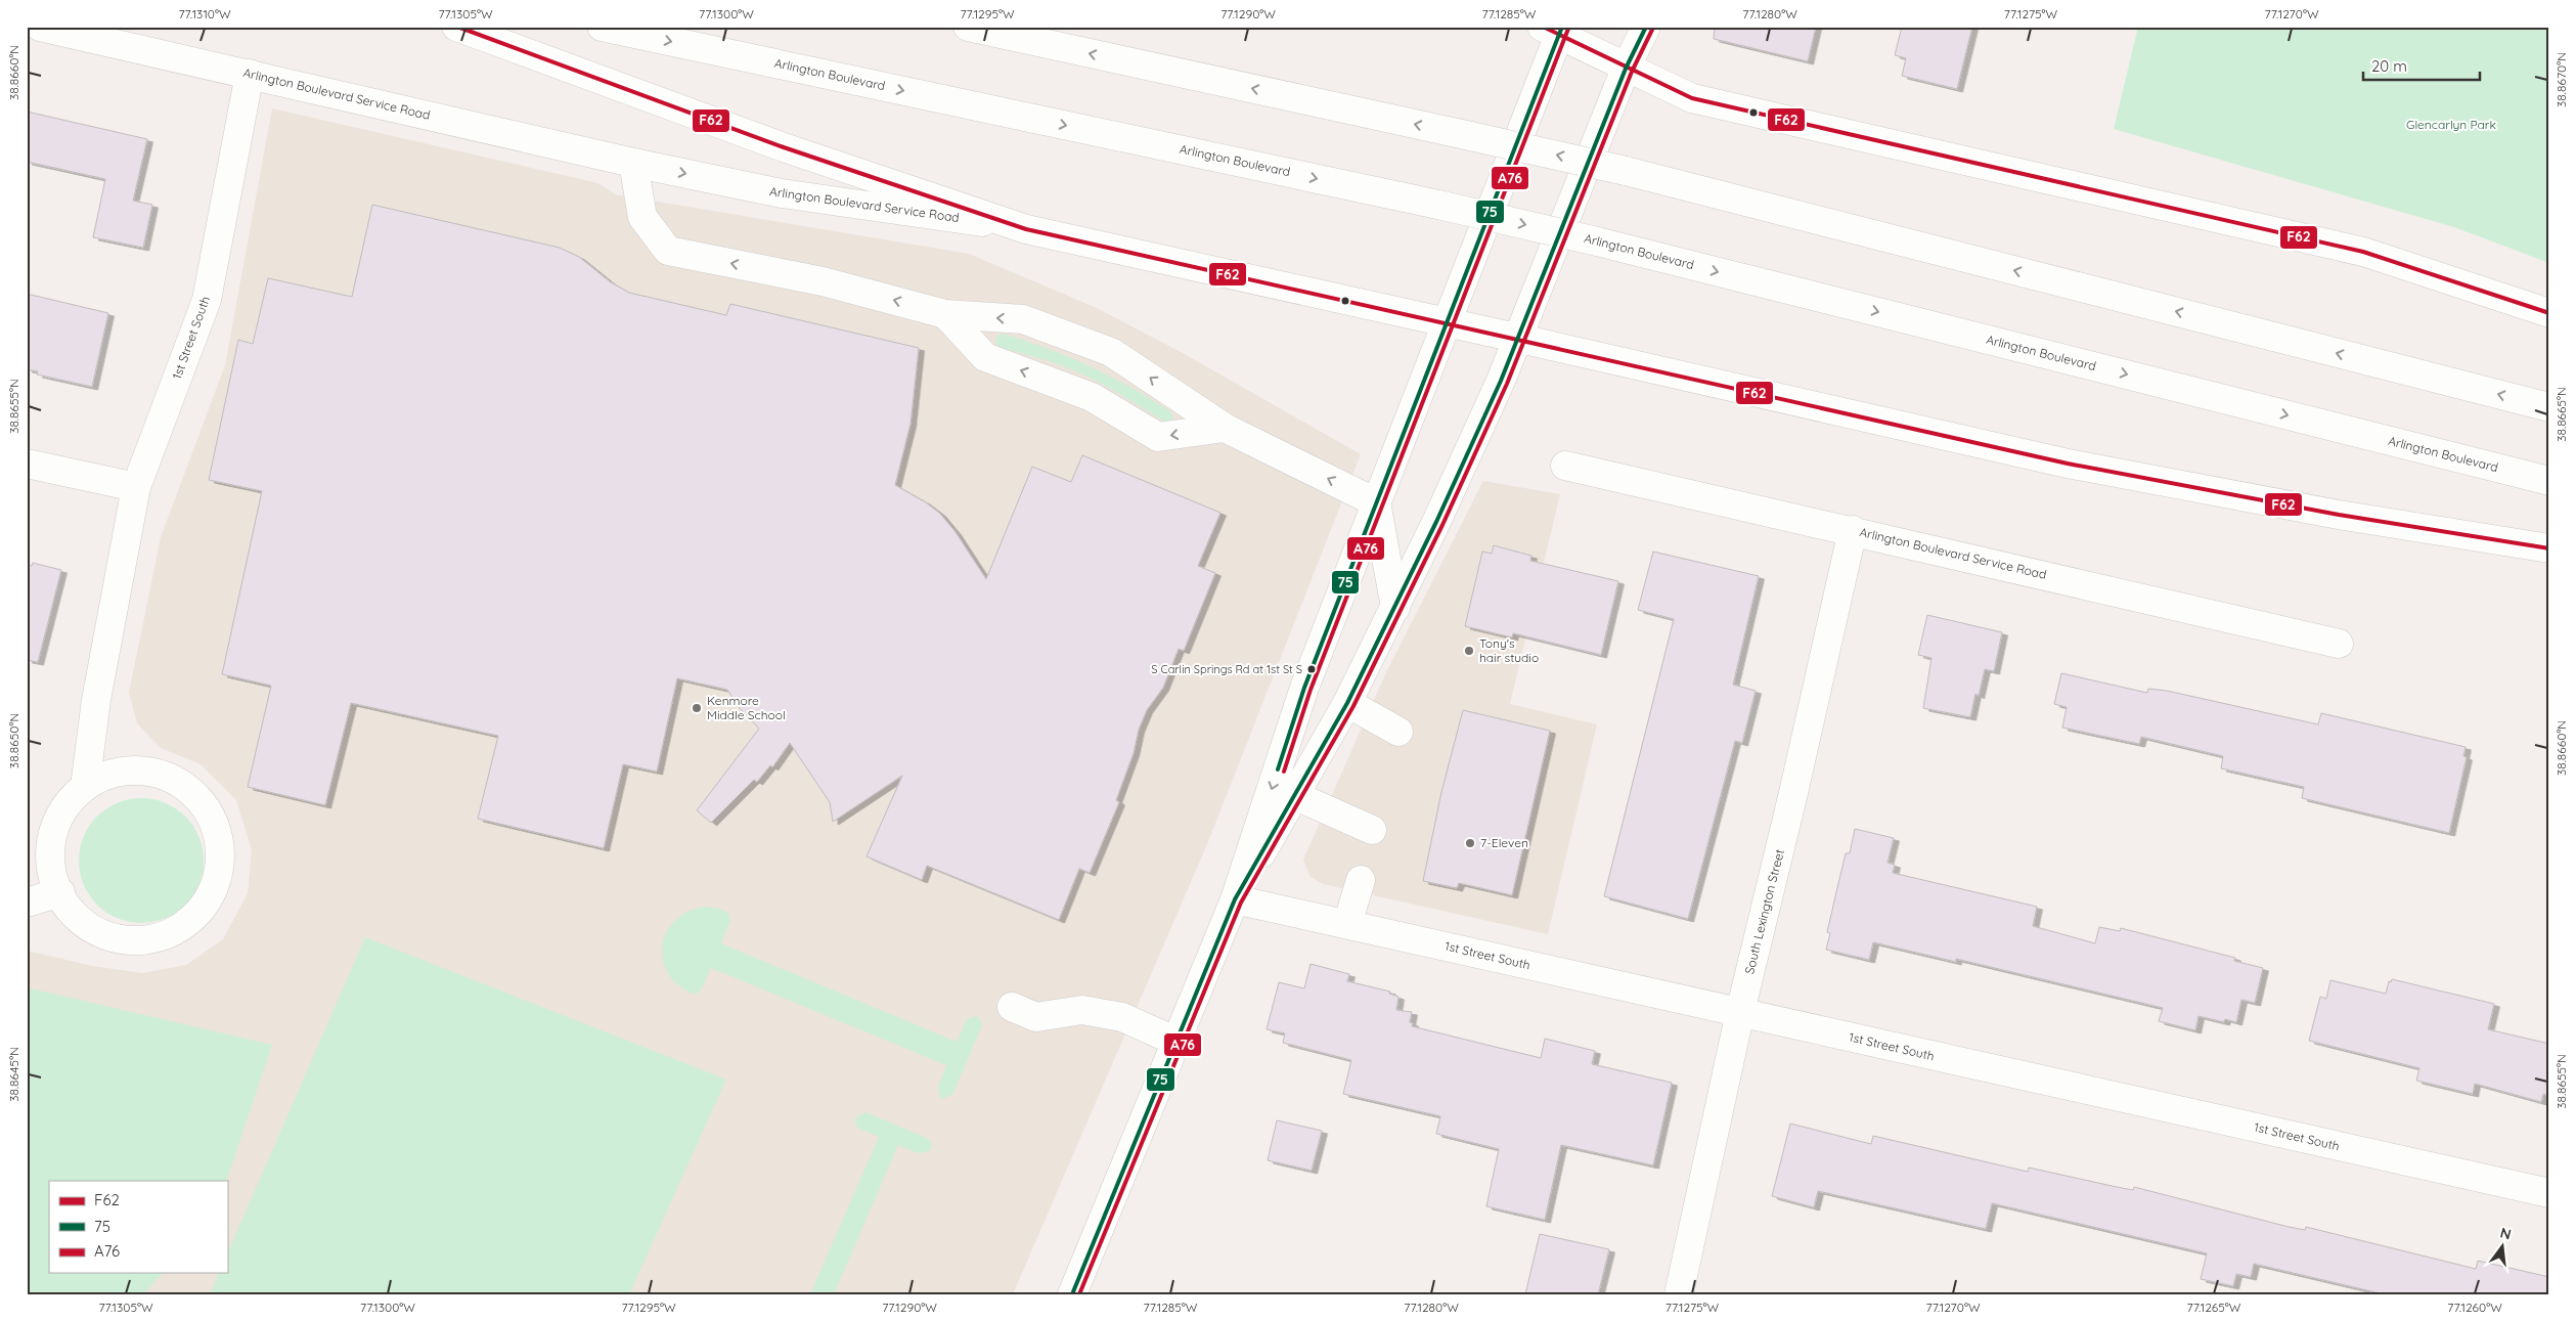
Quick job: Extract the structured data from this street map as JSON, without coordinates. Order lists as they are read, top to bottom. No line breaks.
{"streets":{"main road":["Arlington Boulevard","Arlington Boulevard Service Road","1st Street South","South Lexington Street"]},"crossings":[["Arlington Boulevard Service Road","1st Street South"],["Arlington Boulevard Service Road","South Lexington Street"],["1st Street South","South Lexington Street"]],"parks":["Glencarlyn Park"],"places":["Tony's hair studio","S Carlin Springs Rd at 1st St S","Kenmore Middle School","7-Eleven"],"lines":["transit line F62","transit line 75","transit line A76"],"legend":["F62","75","A76"],"scale_bar":"20 m","north":"top","coordinates":["77.1310°W","77.1305°W","77.1300°W","77.1295°W","77.1290°W","77.1285°W","77.1280°W","77.1275°W","77.1270°W","38.8660°N","38.8670°N","38.8655°N","38.8665°N","38.8650°N","38.8645°N","77.1265°W","77.1260°W"]}
